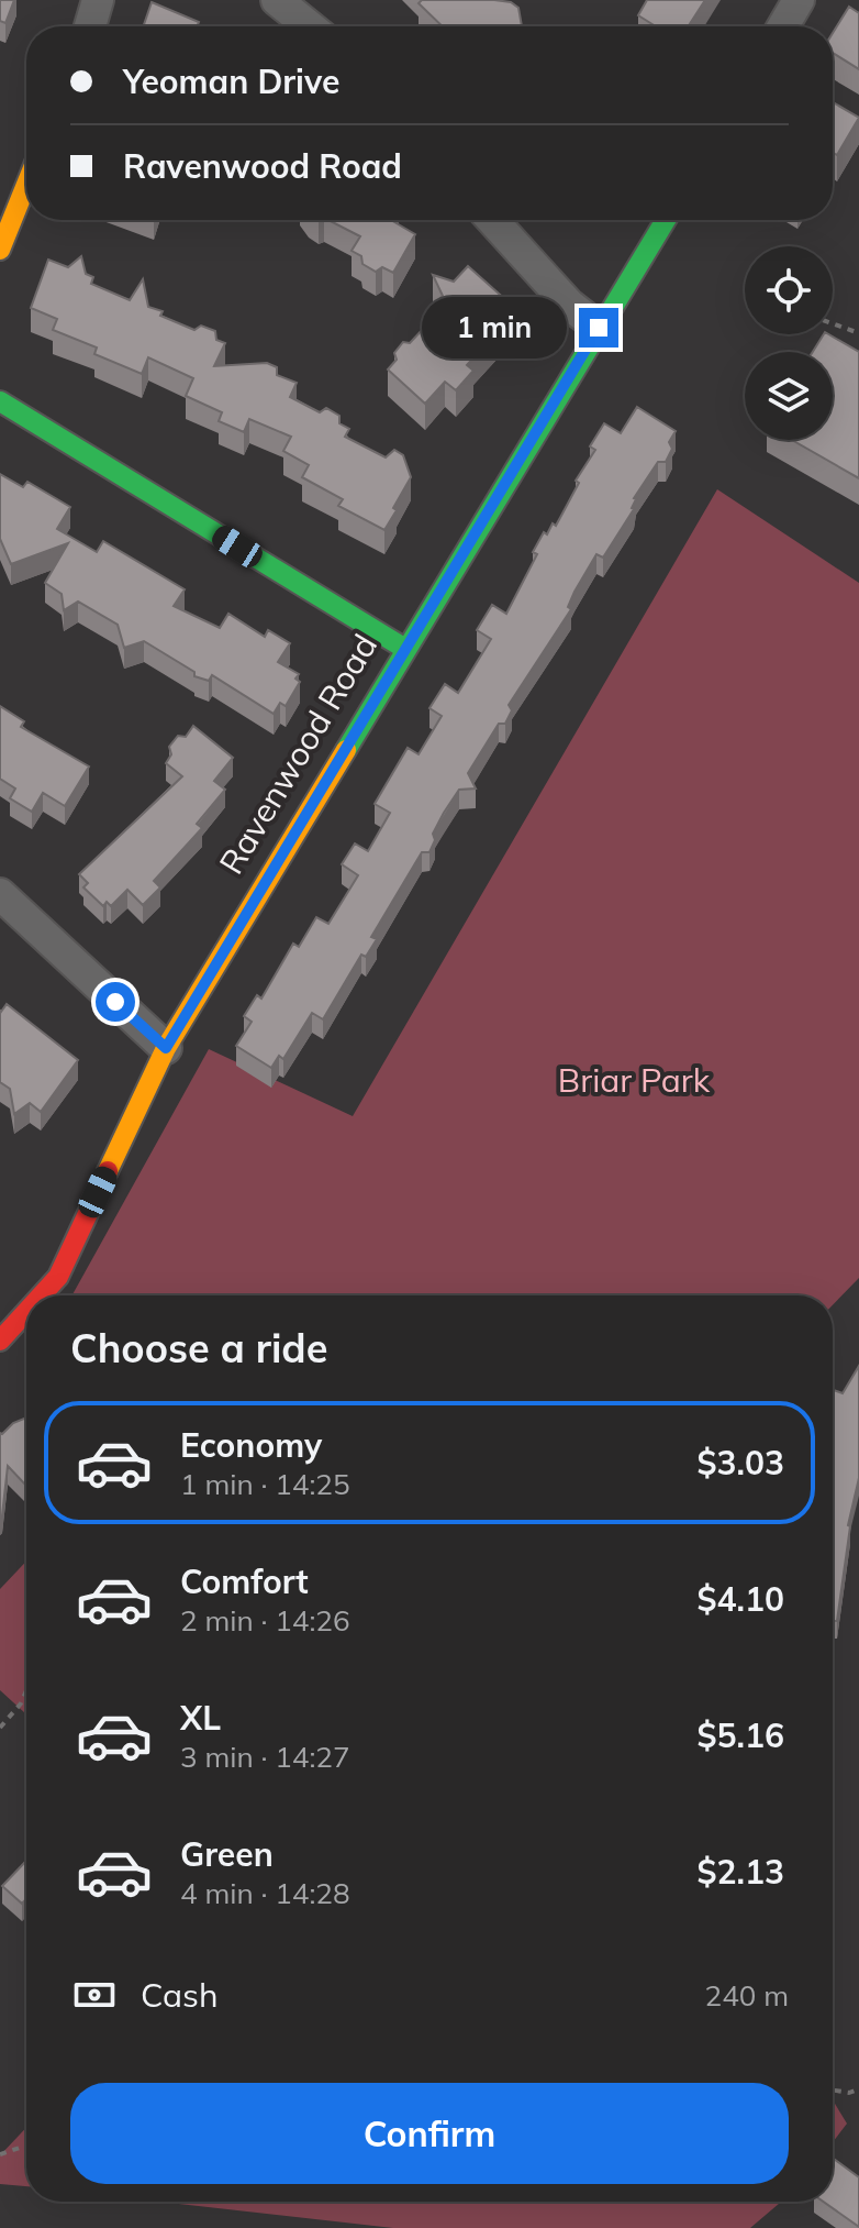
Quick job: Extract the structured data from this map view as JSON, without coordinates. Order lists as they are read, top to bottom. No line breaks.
{"streets":{"street":["Ravenwood Road"]},"parks":["Briar Park"],"page":{"banner":["Yeoman Drive","Ravenwood Road"],"bubble":"1 min","heading":"Choose a ride","list":[{"name":"Economy","note":"1 min · 14:25","value":"$3.03"},{"name":"Comfort","note":"2 min · 14:26","value":"$4.10"},{"name":"XL","note":"3 min · 14:27","value":"$5.16"},{"name":"Green","note":"4 min · 14:28","value":"$2.13"}],"pay":["Cash","240 m"],"buttons":"Confirm"}}
